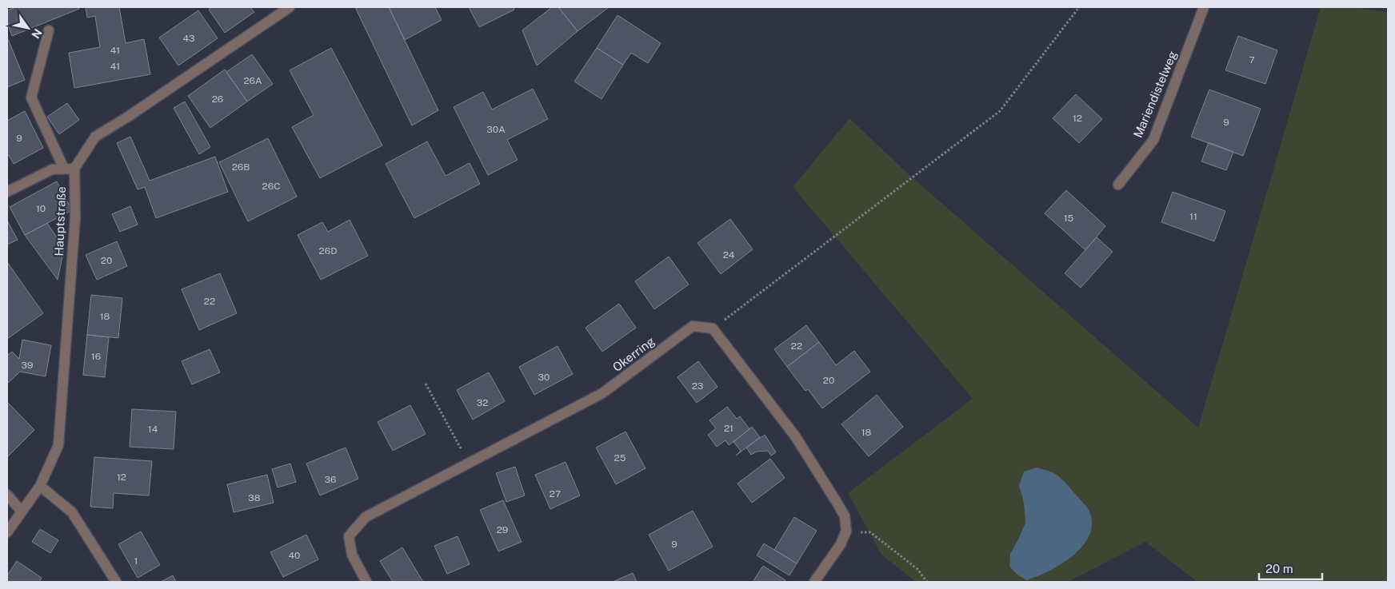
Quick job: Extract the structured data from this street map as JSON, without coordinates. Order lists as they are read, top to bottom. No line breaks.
{"streets":{"street":["Mariendistelweg","Hauptstraße","Okerring"]},"house_numbers":["43","41","7","41","26A","26","12","9","30A","9","26B","26C","10","11","15","26D","24","20","22","18","22","16","39","30","20","23","32","21","14","18","25","12","36","27","38","29","9","40","1"],"scale_bar":"20 m","north":"bottom right"}
